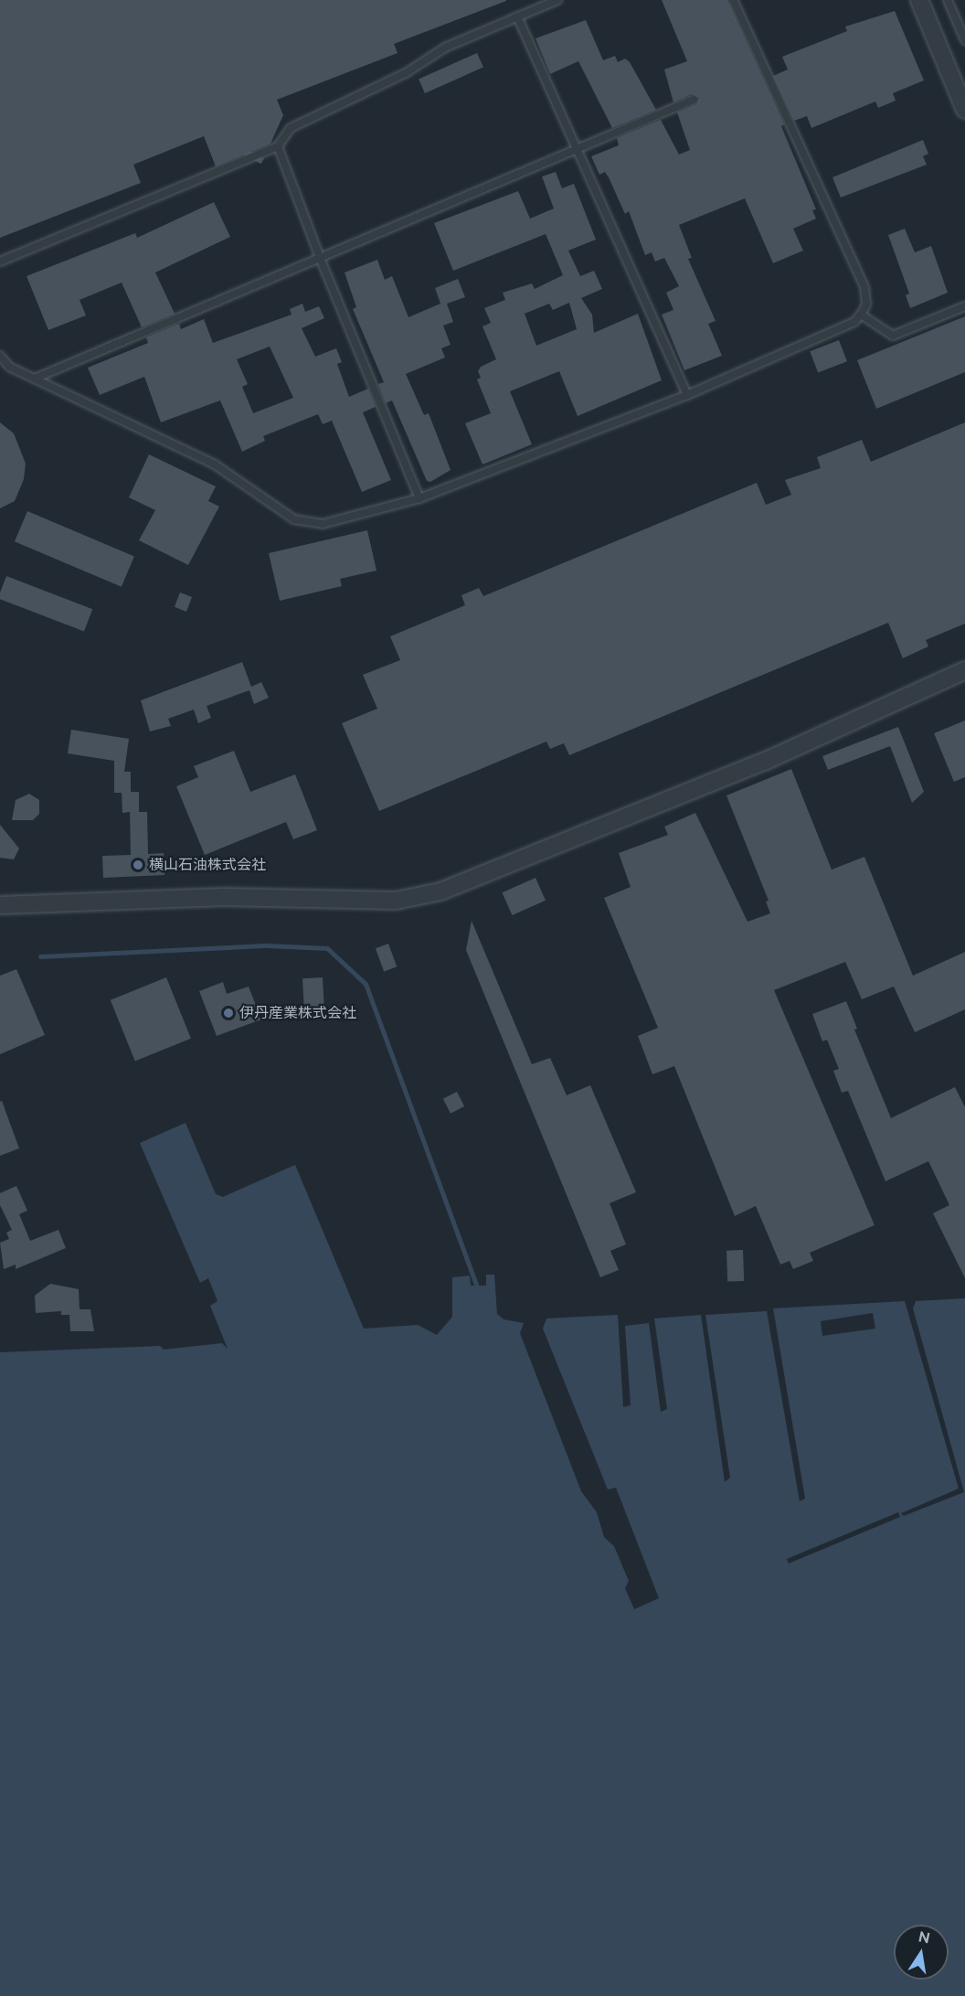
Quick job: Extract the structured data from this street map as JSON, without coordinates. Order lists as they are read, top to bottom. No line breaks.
{"places":["横山石油株式会社","伊丹産業株式会社"],"north":"top"}
